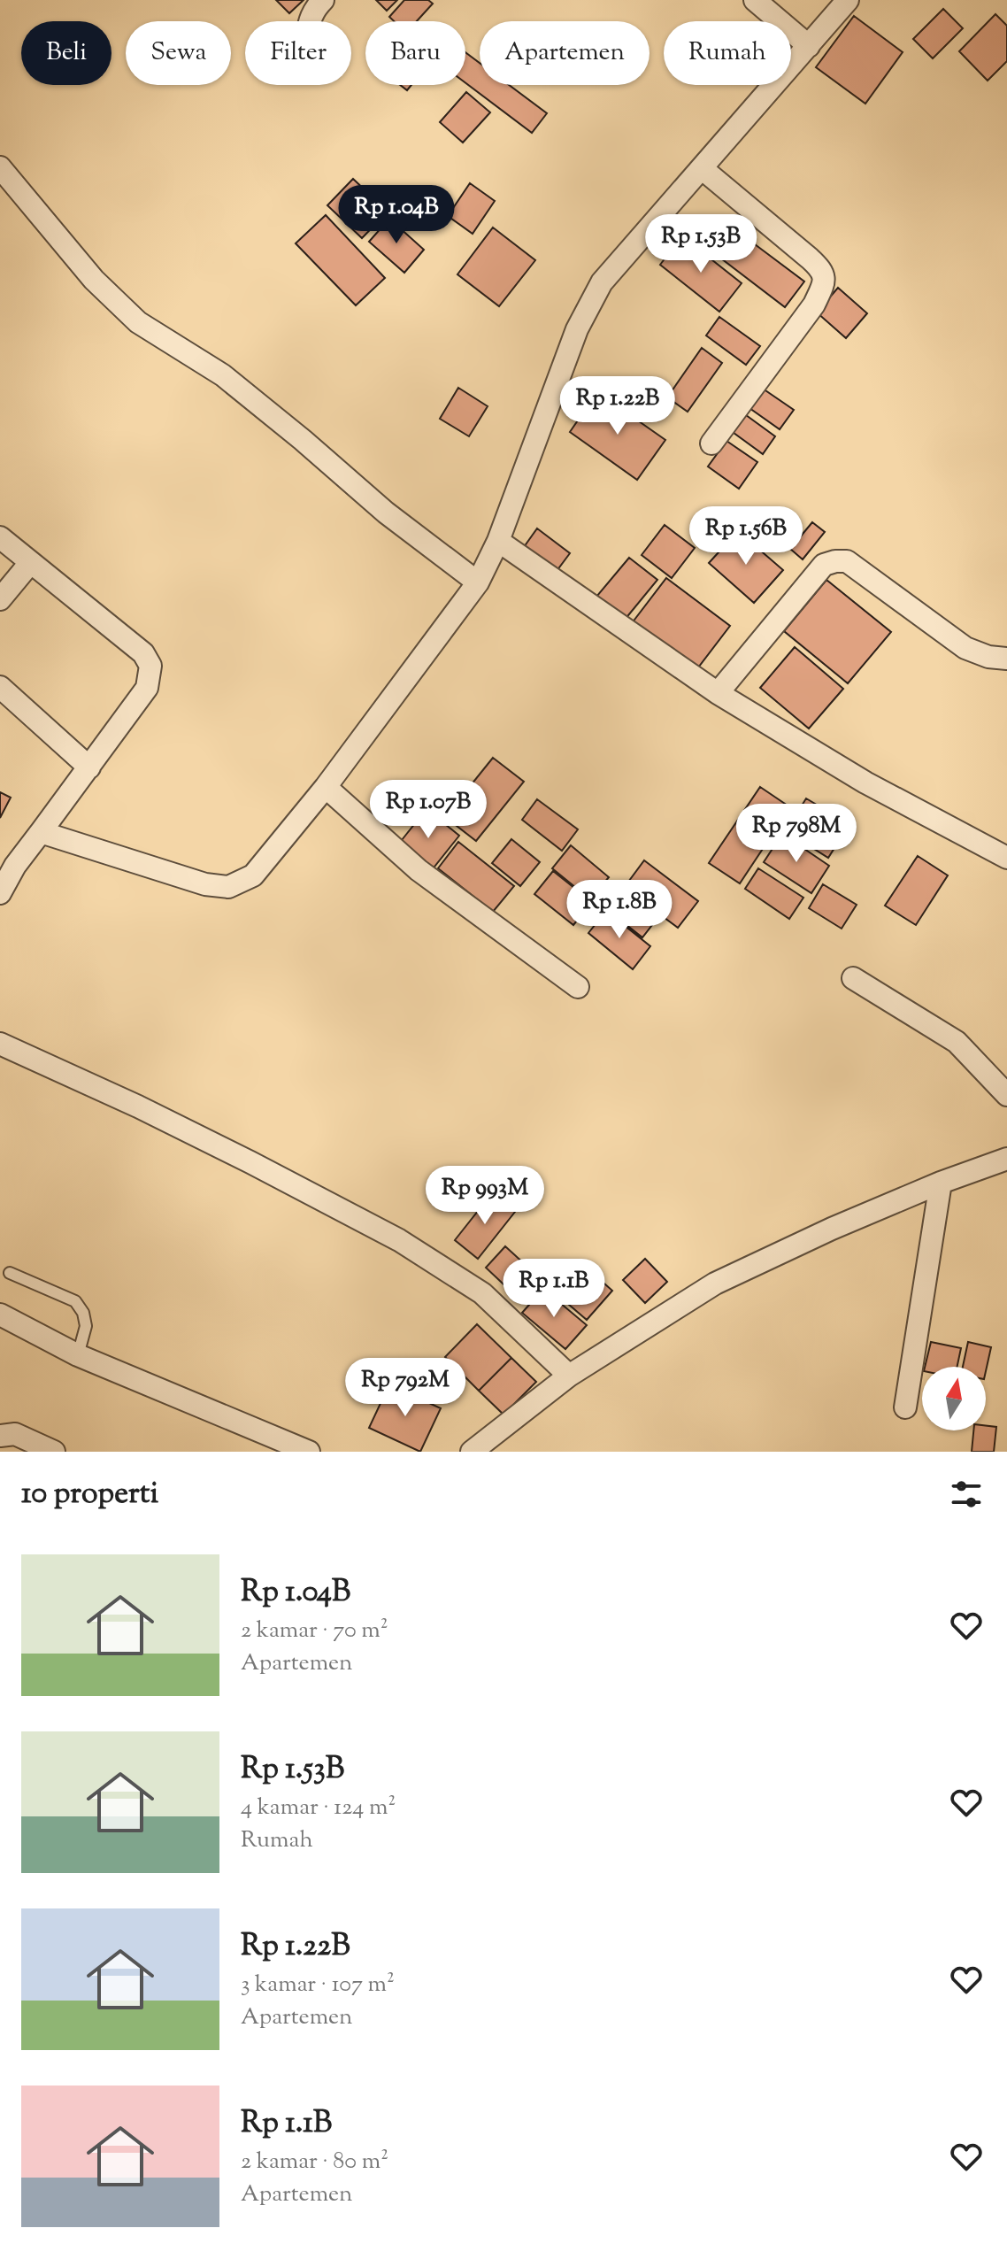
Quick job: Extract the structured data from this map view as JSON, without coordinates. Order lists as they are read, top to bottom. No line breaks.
{"north":"top","page":{"chip":["Beli","Sewa","Filter","Baru","Apartemen","Rumah"],"price":["Rp 1.04B","Rp 1.53B","Rp 1.22B","Rp 1.56B","Rp 1.07B","Rp 798M","Rp 1.8B","Rp 993M","Rp 1.1B","Rp 792M"],"heading":"10 properti","list":[{"name":"Rp 1.04B","note":"2 kamar · 70 m² · Apartemen"},{"name":"Rp 1.53B","note":"4 kamar · 124 m² · Rumah"},{"name":"Rp 1.22B","note":"3 kamar · 107 m² · Apartemen"},{"name":"Rp 1.1B","note":"2 kamar · 80 m² · Apartemen"}]}}
